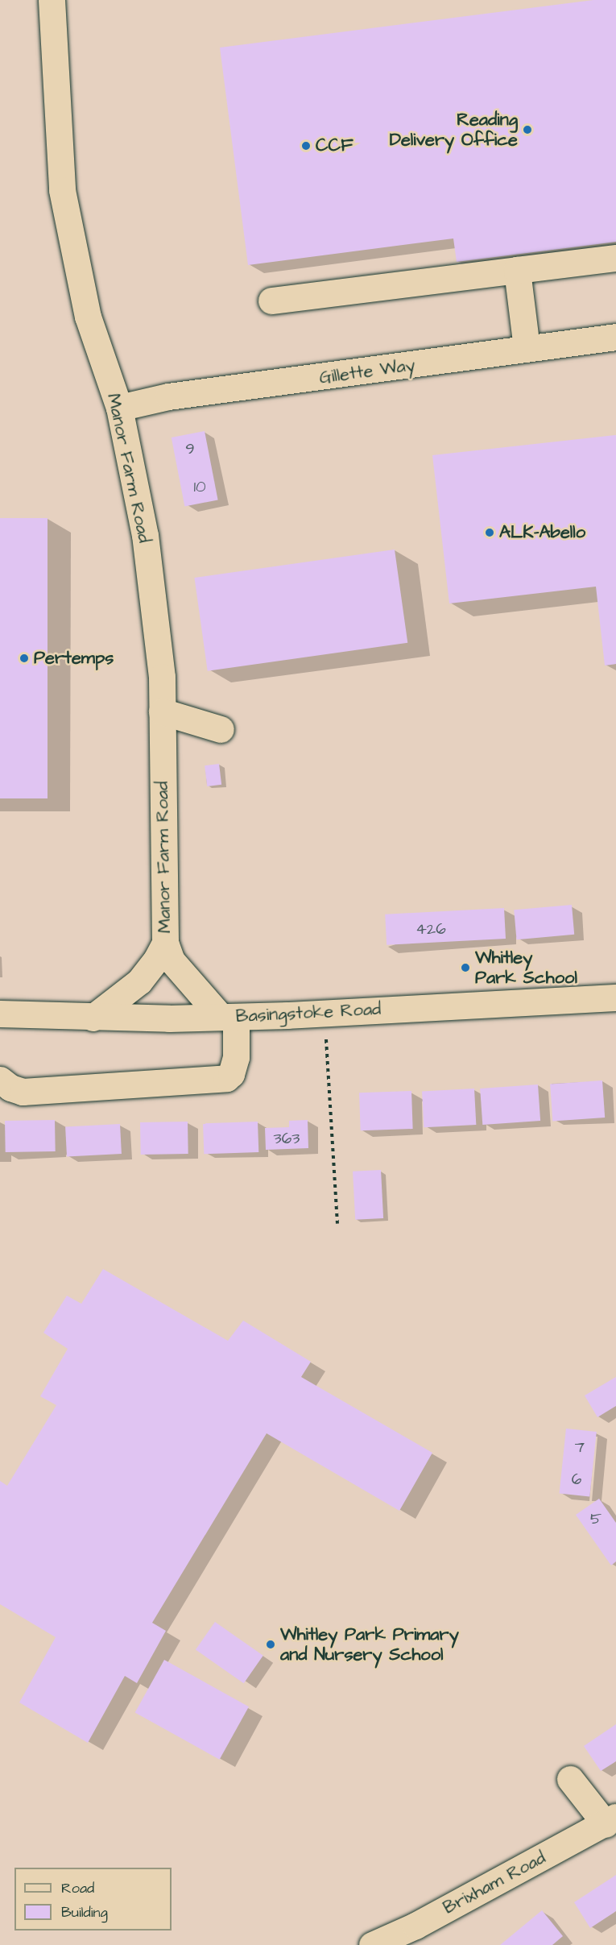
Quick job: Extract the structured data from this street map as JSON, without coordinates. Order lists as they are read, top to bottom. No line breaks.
{"streets":{"street":["Gillette Way","Manor Farm Road","Basingstoke Road","Brixham Road"]},"crossings":[["Gillette Way","Manor Farm Road"],["Manor Farm Road","Basingstoke Road"]],"places":["Reading Delivery Office","CCF","ALK-Abello","Pertemps","Whitley Park School","Whitley Park Primary and Nursery School"],"house_numbers":["9","10","426","363","7","6","5"],"legend":["Road","Building"]}
